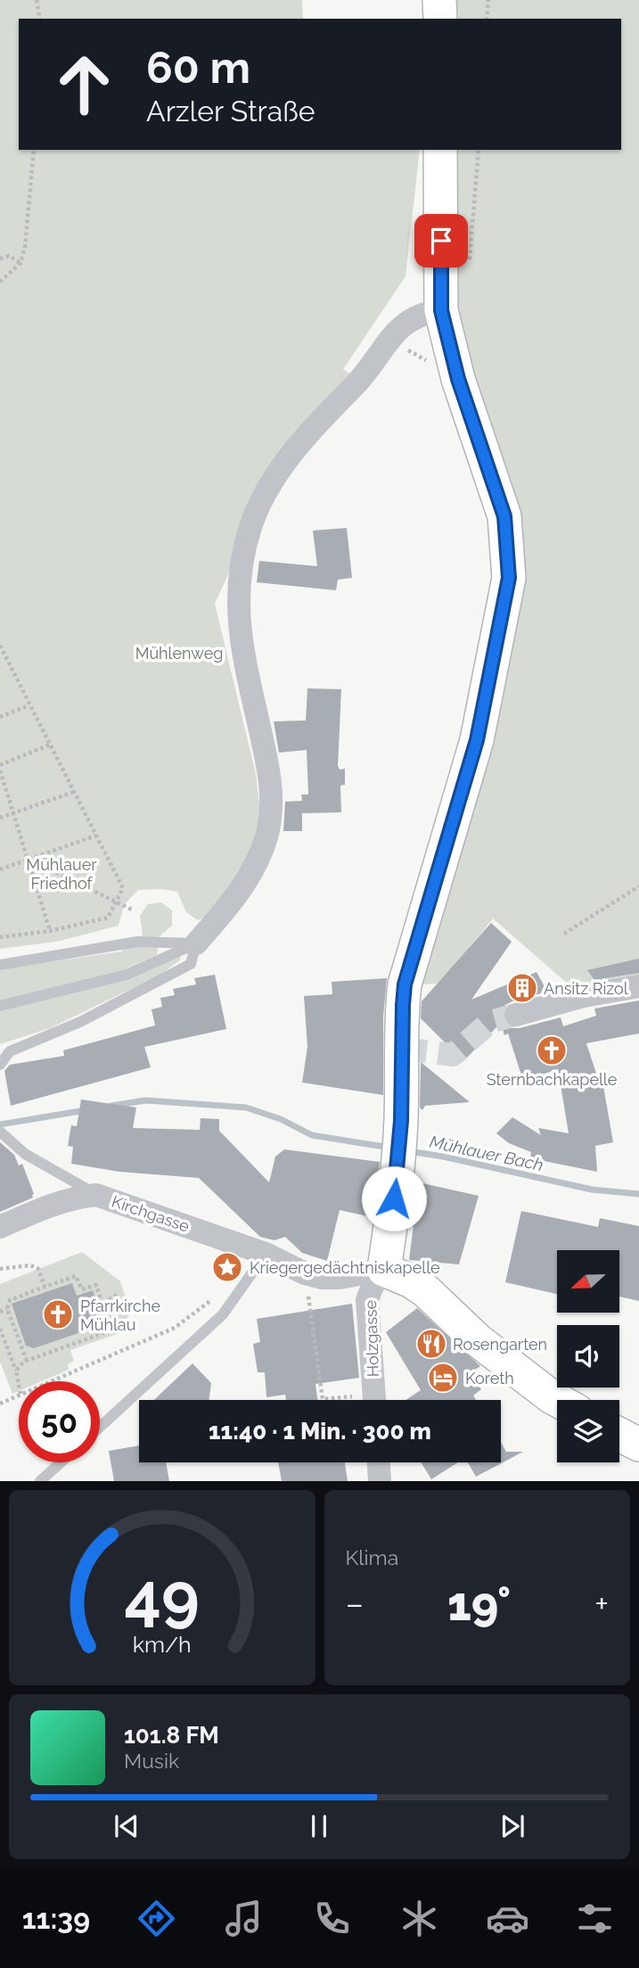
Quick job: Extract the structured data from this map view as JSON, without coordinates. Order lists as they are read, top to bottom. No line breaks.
{"streets":{"street":["Kirchgasse","Holzgasse"]},"crossings":[["Kirchgasse","Holzgasse"]],"water":["Mühlauer Bach"],"parks":["Mühlenweg","Mühlauer Friedhof"],"places":{"building":["Ansitz Rizol"],"church":["Sternbachkapelle","Pfarrkirche Mühlau"],"place":["Kriegergedächtniskapelle"],"restaurant":["Rosengarten"],"hotel":["Koreth"]},"north":"left","page":{"turn":["60 m","Arzler Straße"],"limit":"50","trip":"11:40 · 1 Min. · 300 m","tile":"Klima","heat":["−","19°","+"],"song":["101.8 FM","Musik"],"tabs":"11:39","gauge":["49","km/h"]}}
